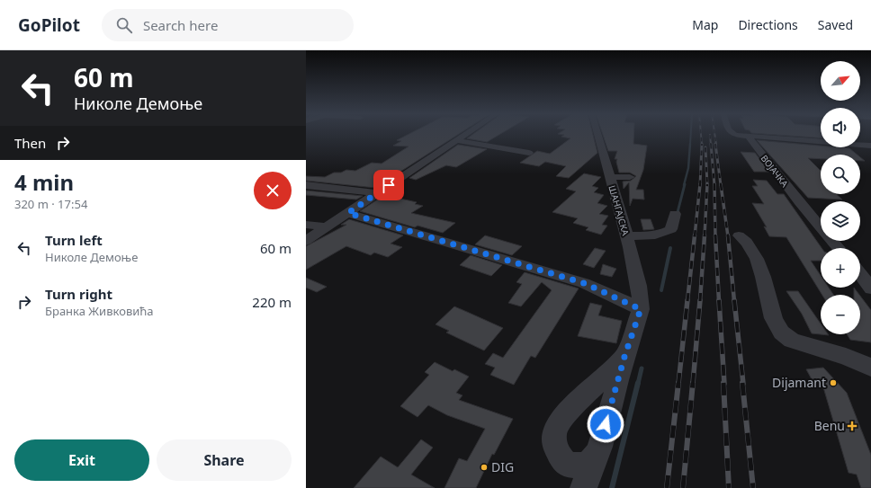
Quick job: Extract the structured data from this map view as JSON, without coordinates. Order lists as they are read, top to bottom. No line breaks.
{"streets":{"street":["ВОЈАЧКА","ШАНГАЈСКА"]},"places":{"other":["Dijamant","DIG"],"health":["Benu"]},"north":"top right","page":{"header":"GoPilot","search":"Search here","nav":["Map","Directions","Saved"],"turn":["60 m","Николе Демоње"],"map_buttons":["+","−"],"then":"Then","heading":["4 min","320 m · 17:54"],"list":[{"name":"Turn left","note":"Николе Демоње","value":"60 m"},{"name":"Turn right","note":"Бранка Живковића","value":"220 m"}],"buttons":["Exit","Share"]}}
